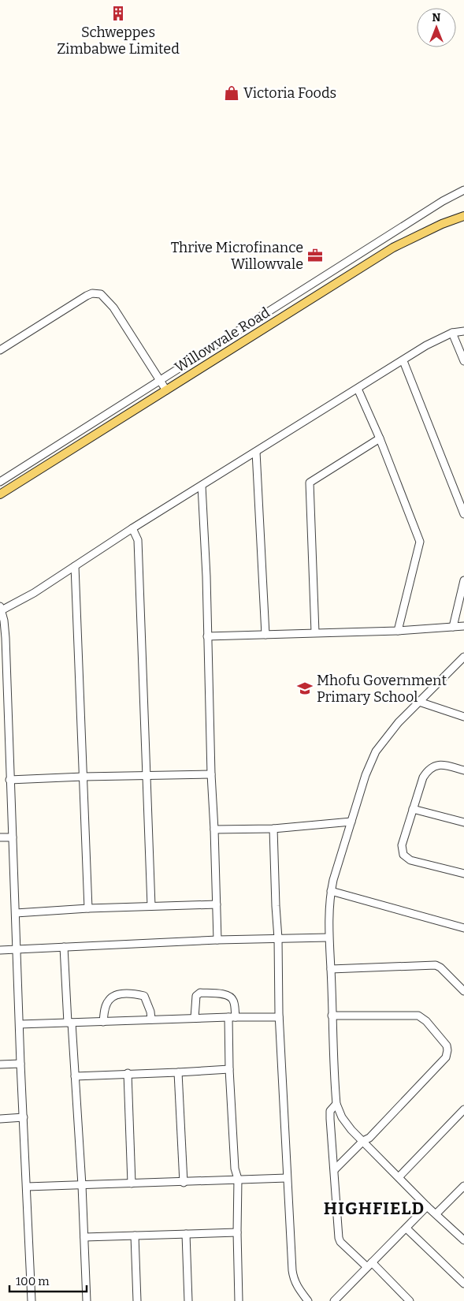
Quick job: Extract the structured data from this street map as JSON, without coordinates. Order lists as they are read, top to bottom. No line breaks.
{"streets":{"main road":["Willowvale Road"]},"districts":["HIGHFIELD"],"places":{"building":["Schweppes Zimbabwe Limited"],"shop":["Victoria Foods"],"office":["Thrive Microfinance Willowvale"],"school or university":["Mhofu Government Primary School"]},"scale_bar":"100 m","north":"top"}
